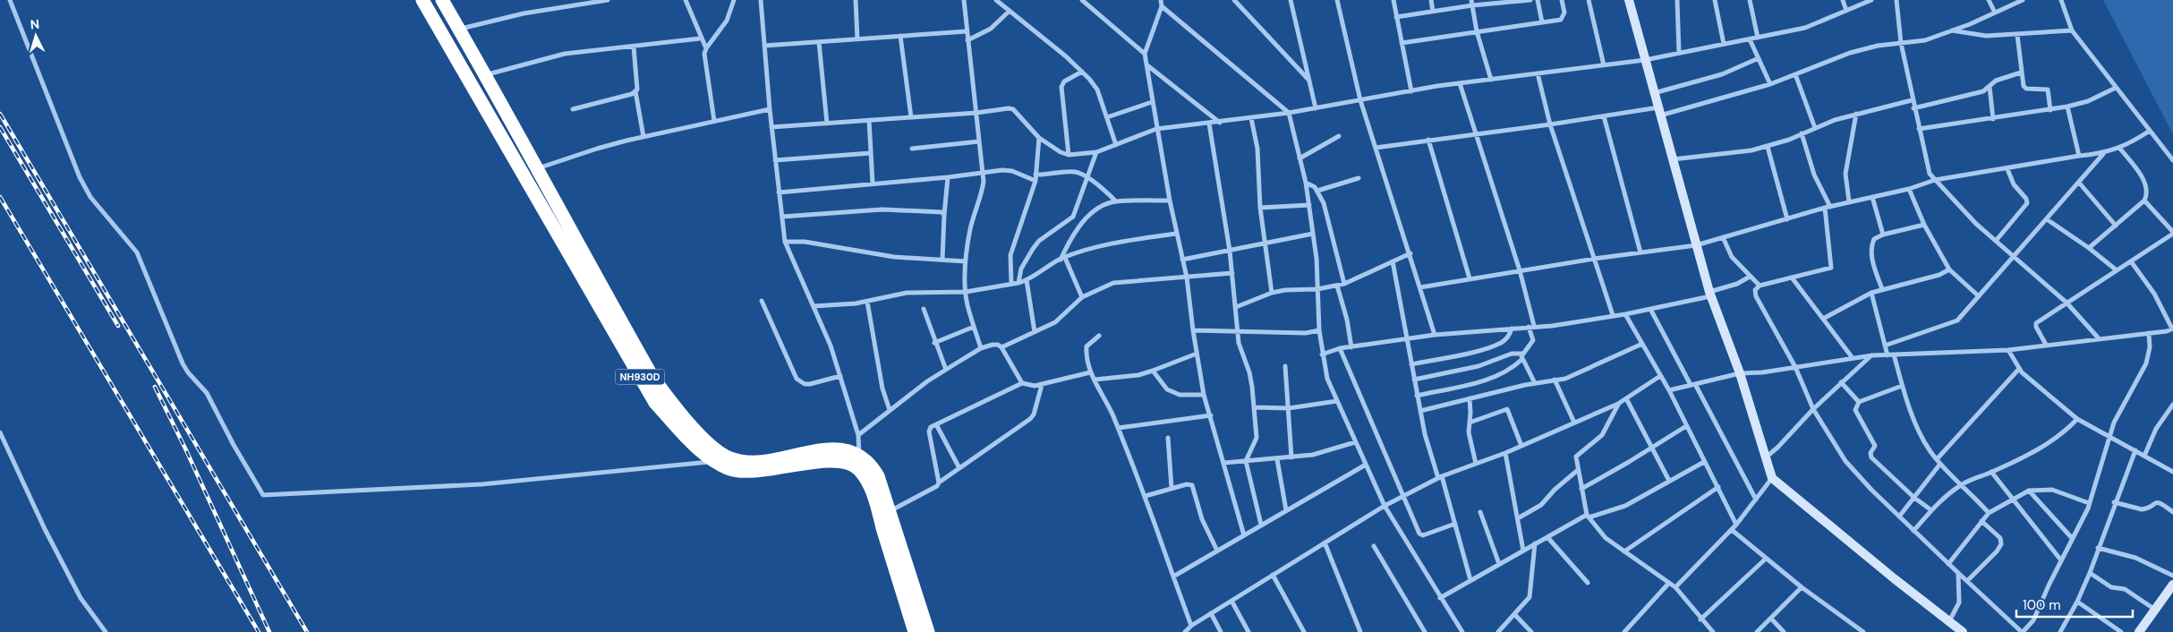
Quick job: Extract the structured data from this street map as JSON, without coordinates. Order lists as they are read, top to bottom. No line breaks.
{"streets":{"highway":["NH930D"]},"scale_bar":"100 m","north":"top"}
